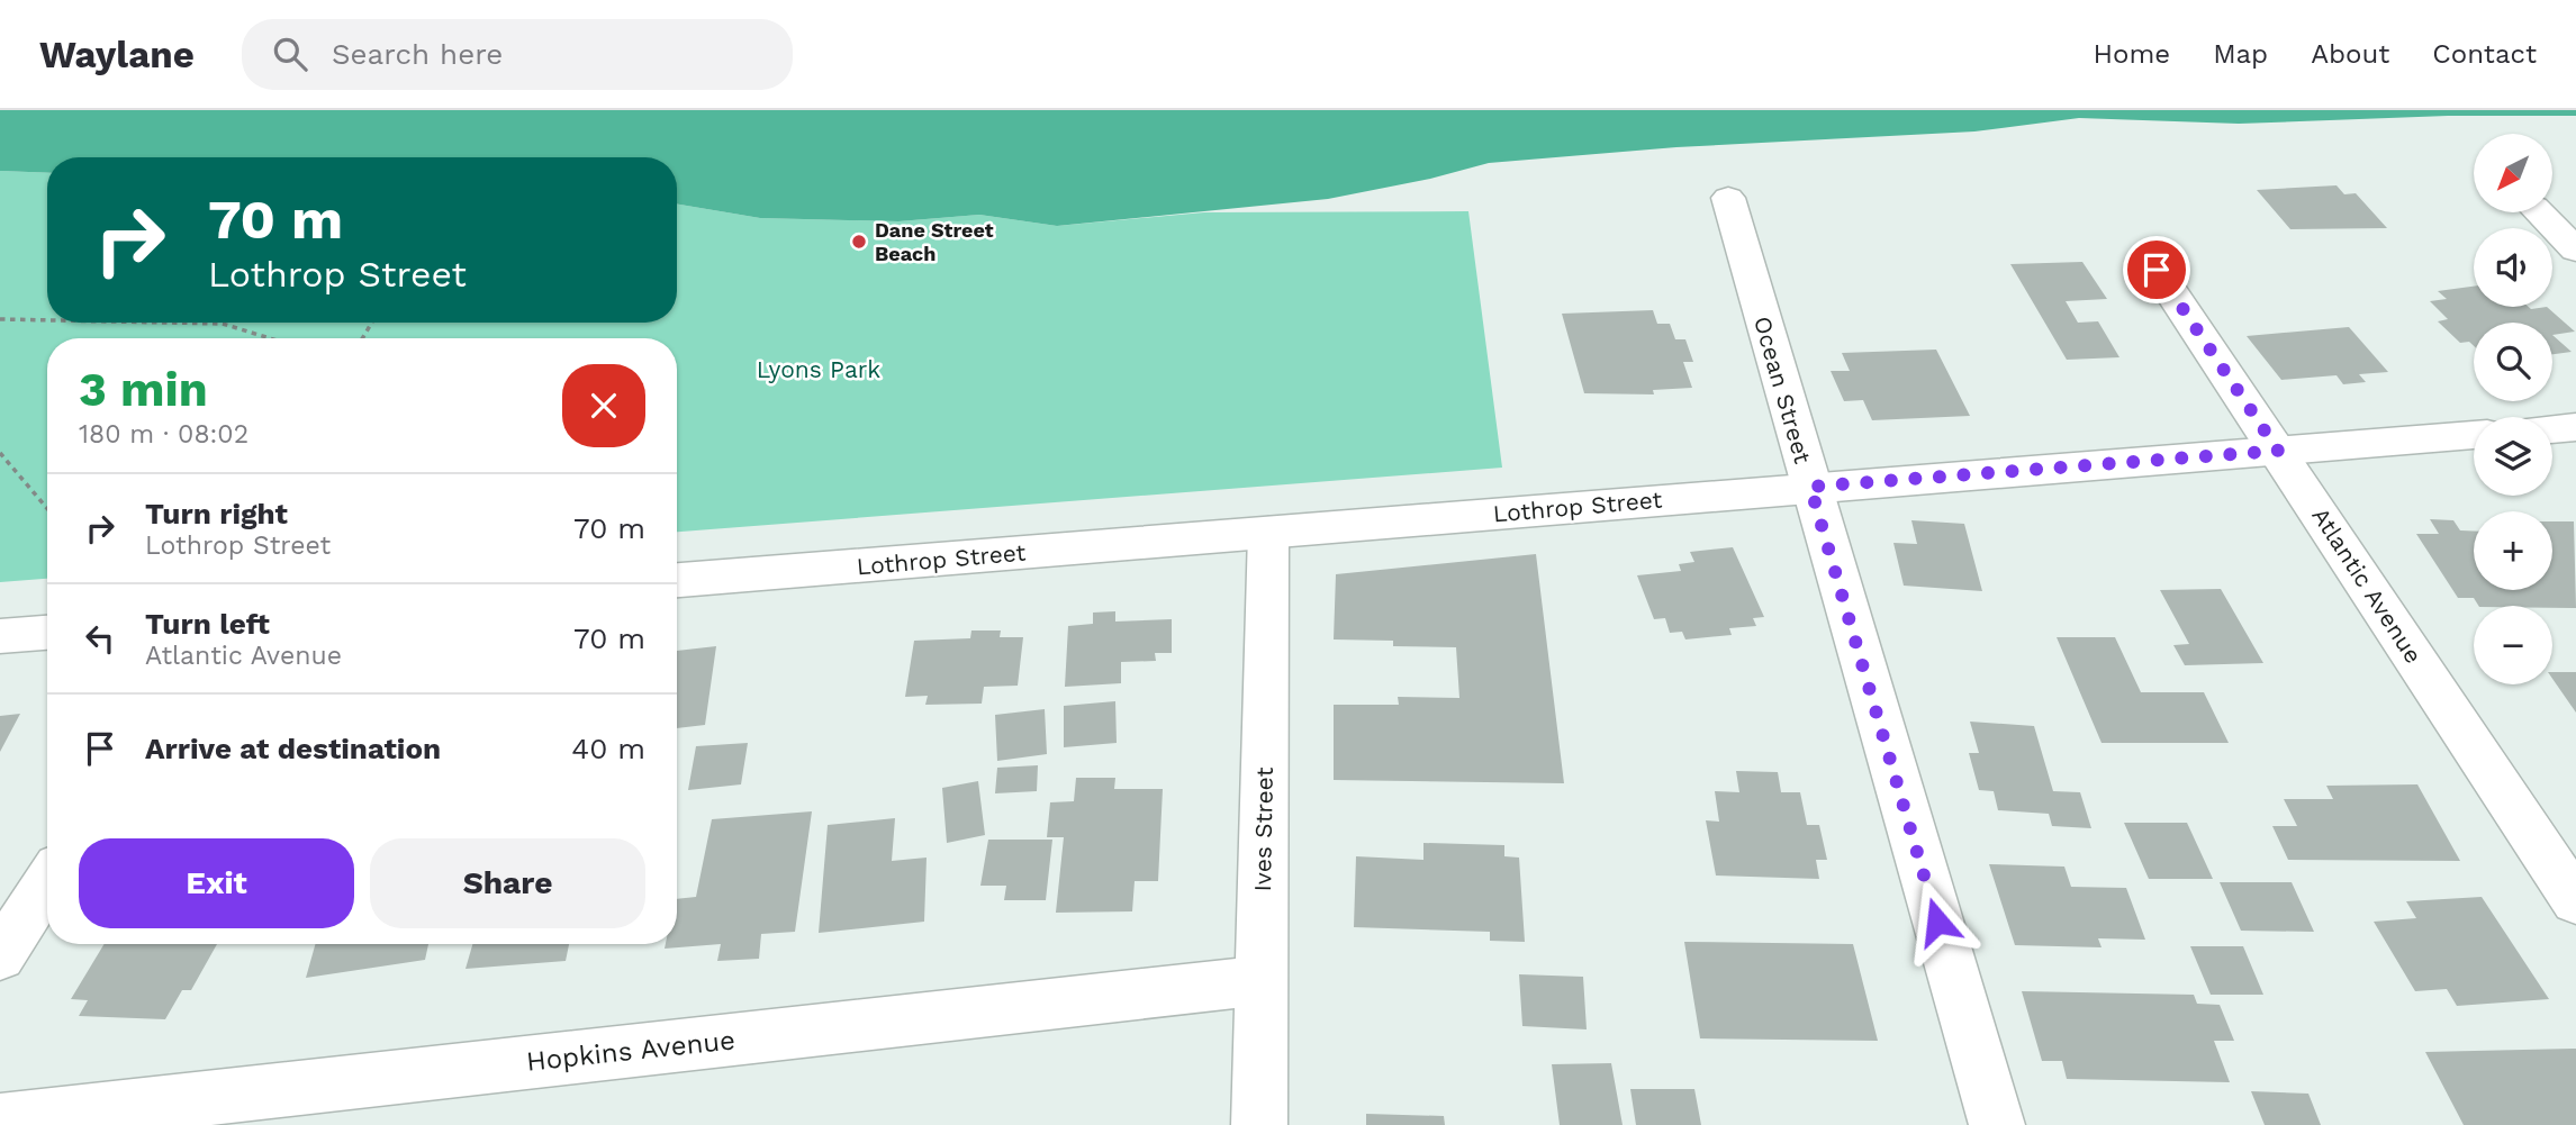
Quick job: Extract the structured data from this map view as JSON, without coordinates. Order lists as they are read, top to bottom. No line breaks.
{"streets":{"street":["Ocean Street","Lothrop Street","Atlantic Avenue","Ives Street","Hopkins Avenue"]},"crossings":[["Ocean Street","Lothrop Street"],["Lothrop Street","Atlantic Avenue"],["Lothrop Street","Ives Street"],["Ives Street","Hopkins Avenue"]],"parks":["Lyons Park"],"places":["Dane Street Beach"],"north":"bottom left","page":{"header":"Waylane","search":"Search here","nav":["Home","Map","About","Contact"],"map_buttons":["+","−"],"turn":["70 m","Lothrop Street"],"heading":["3 min","180 m · 08:02"],"list":[{"name":"Turn right","note":"Lothrop Street","value":"70 m"},{"name":"Turn left","note":"Atlantic Avenue","value":"70 m"},{"name":"Arrive at destination","value":"40 m"}],"buttons":["Exit","Share"]}}
